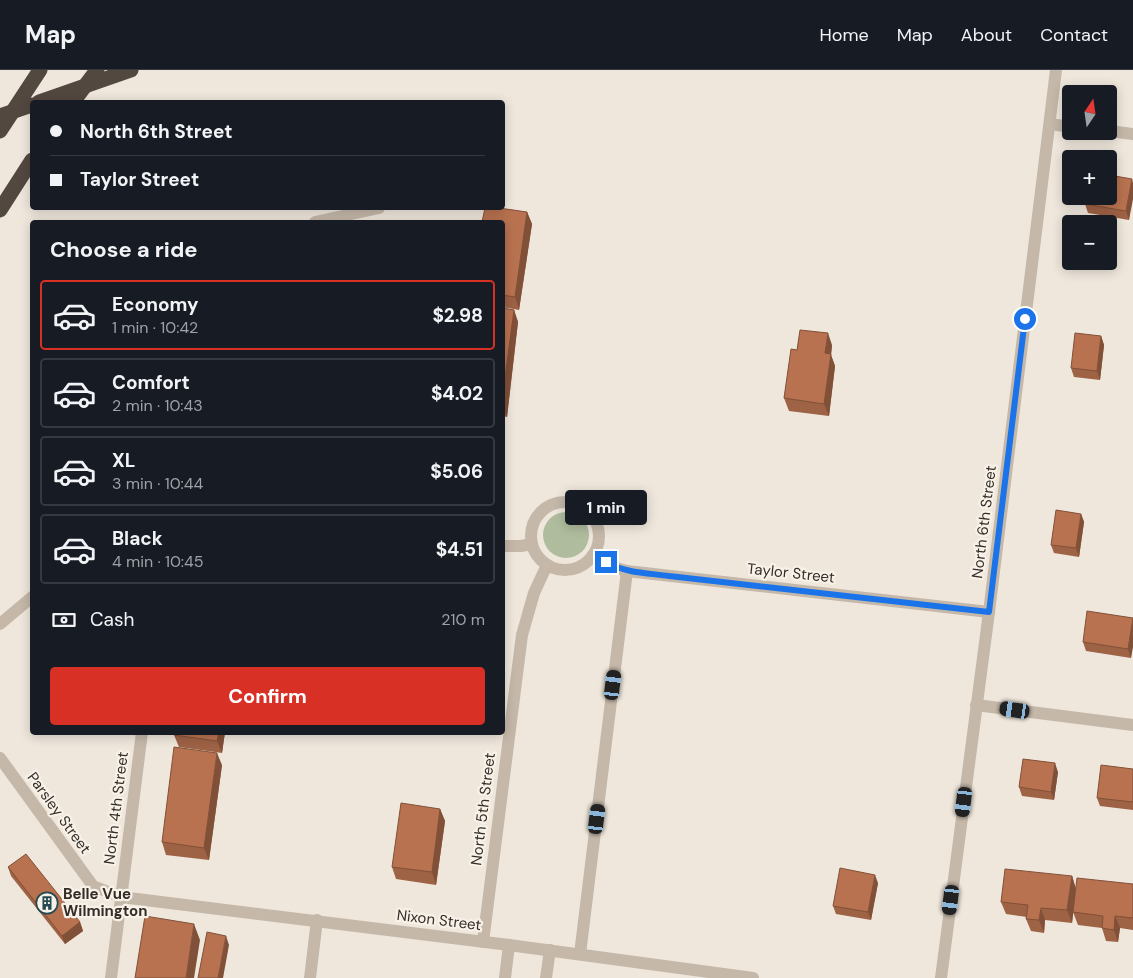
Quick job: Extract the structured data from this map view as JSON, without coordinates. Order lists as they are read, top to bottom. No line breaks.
{"streets":{"street":["North 6th Street","Taylor Street","North 4th Street","North 5th Street","Parsley Street","Nixon Street"]},"crossings":[["North 6th Street","Taylor Street"],["Taylor Street","North 5th Street"],["North 4th Street","Parsley Street"],["North 4th Street","Nixon Street"],["North 5th Street","Nixon Street"],["Parsley Street","Nixon Street"]],"places":{"building":["Belle Vue Wilmington"]},"north":"top","page":{"header":"Map","nav":["Home","Map","About","Contact"],"map_buttons":["+","−"],"banner":["North 6th Street","Taylor Street"],"heading":"Choose a ride","list":[{"name":"Economy","note":"1 min · 10:42","value":"$2.98"},{"name":"Comfort","note":"2 min · 10:43","value":"$4.02"},{"name":"XL","note":"3 min · 10:44","value":"$5.06"},{"name":"Black","note":"4 min · 10:45","value":"$4.51"}],"bubble":"1 min","pay":["Cash","210 m"],"buttons":"Confirm"}}
